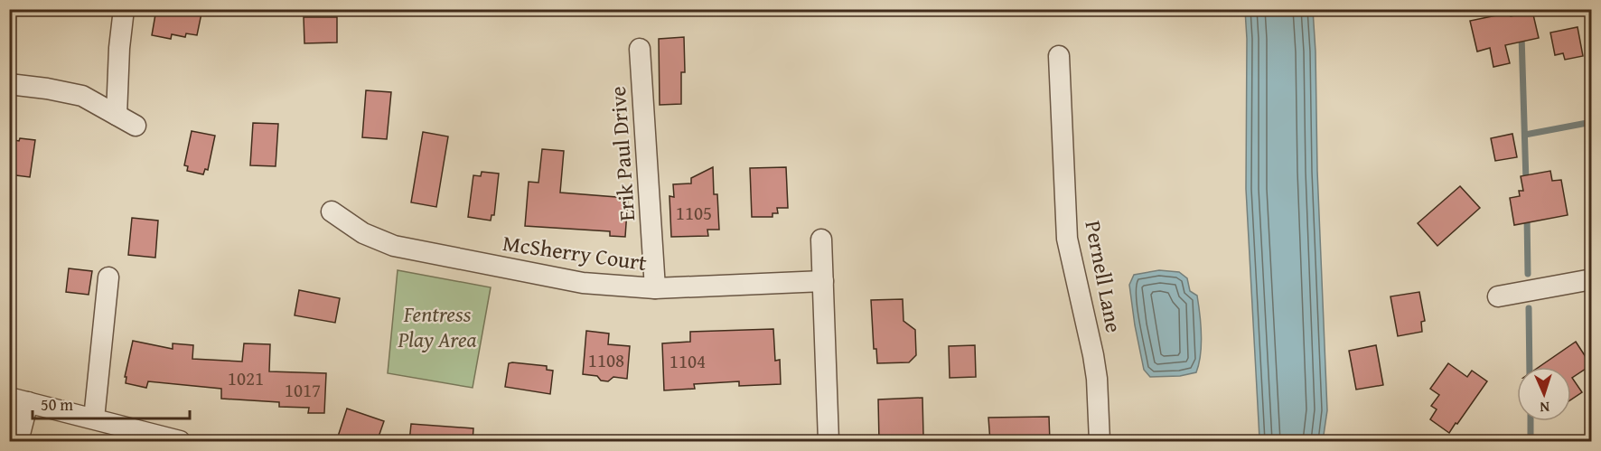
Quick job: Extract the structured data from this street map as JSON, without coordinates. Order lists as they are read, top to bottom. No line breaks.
{"streets":{"street":["Erik Paul Drive","McSherry Court","Pernell Lane"]},"crossings":[["Erik Paul Drive","McSherry Court"]],"parks":["Fentress Play Area"],"house_numbers":["1105","1108","1104","1021","1017"],"scale_bar":"50 m","north":"bottom"}
